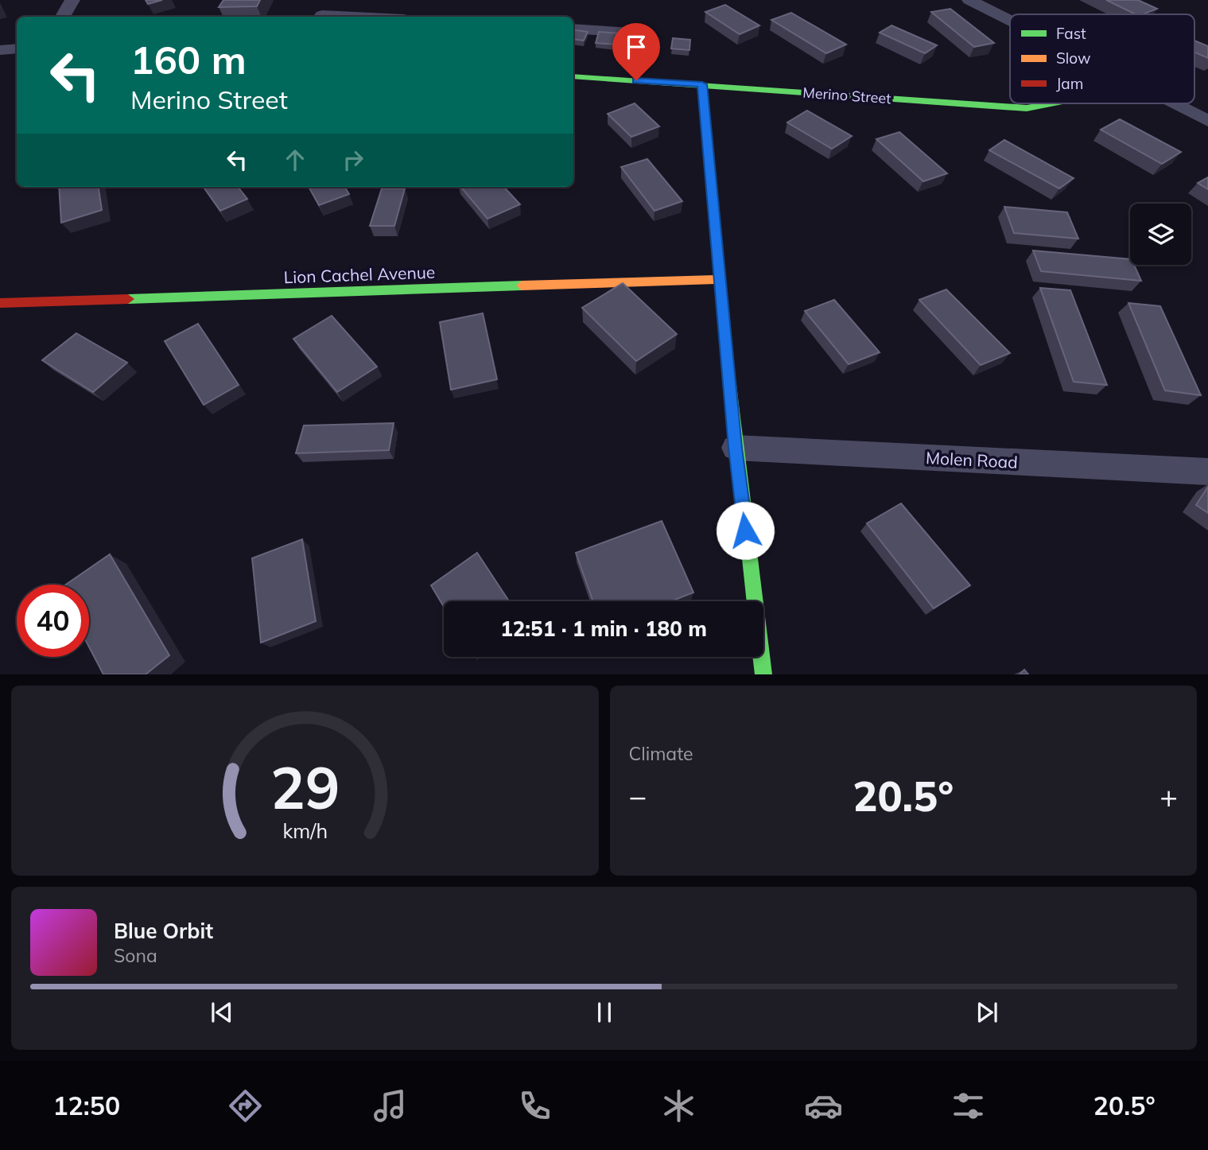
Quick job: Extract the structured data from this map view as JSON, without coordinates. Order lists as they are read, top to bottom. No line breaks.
{"streets":{"street":["Merino Street","Lion Cachel Avenue","Molen Road"]},"legend":["Fast","Slow","Jam"],"page":{"turn":["160 m","Merino Street"],"limit":"40","trip":"12:51 · 1 min · 180 m","tile":"Climate","heat":["−","20.5°","+"],"song":["Blue Orbit","Sona"],"tabs":["12:50","20.5°"],"gauge":["29","km/h"]}}
